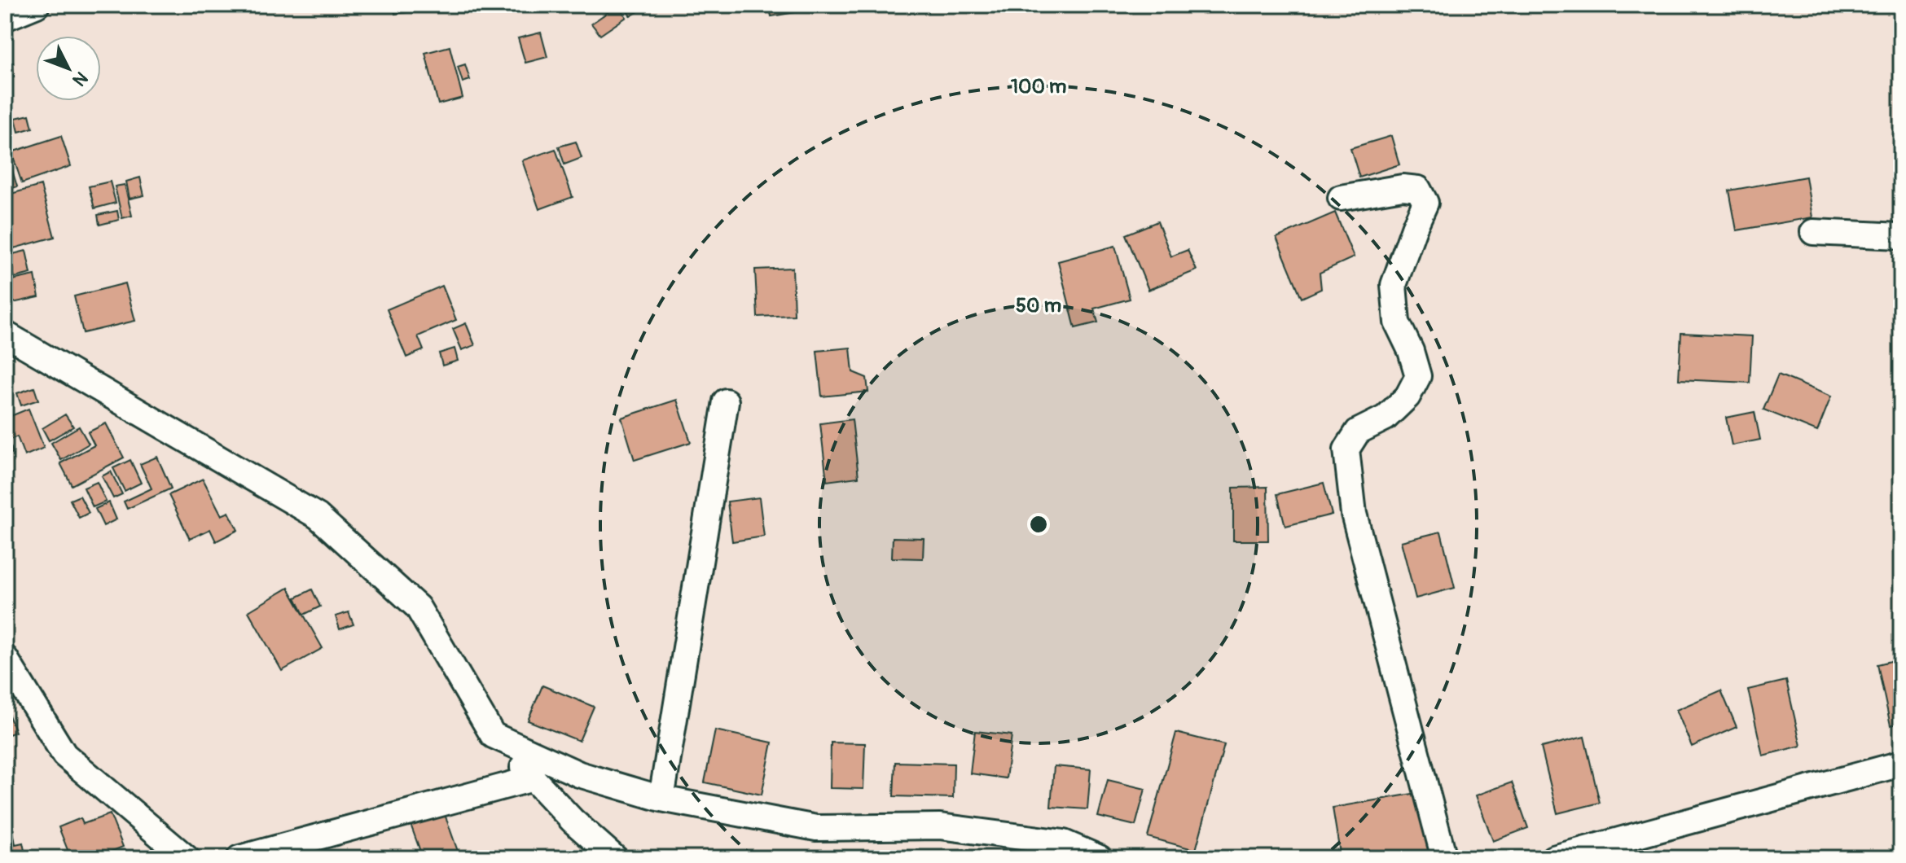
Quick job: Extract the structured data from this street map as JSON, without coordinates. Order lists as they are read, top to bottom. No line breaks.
{"north":"bottom right","rings":["100 m","50 m"]}
